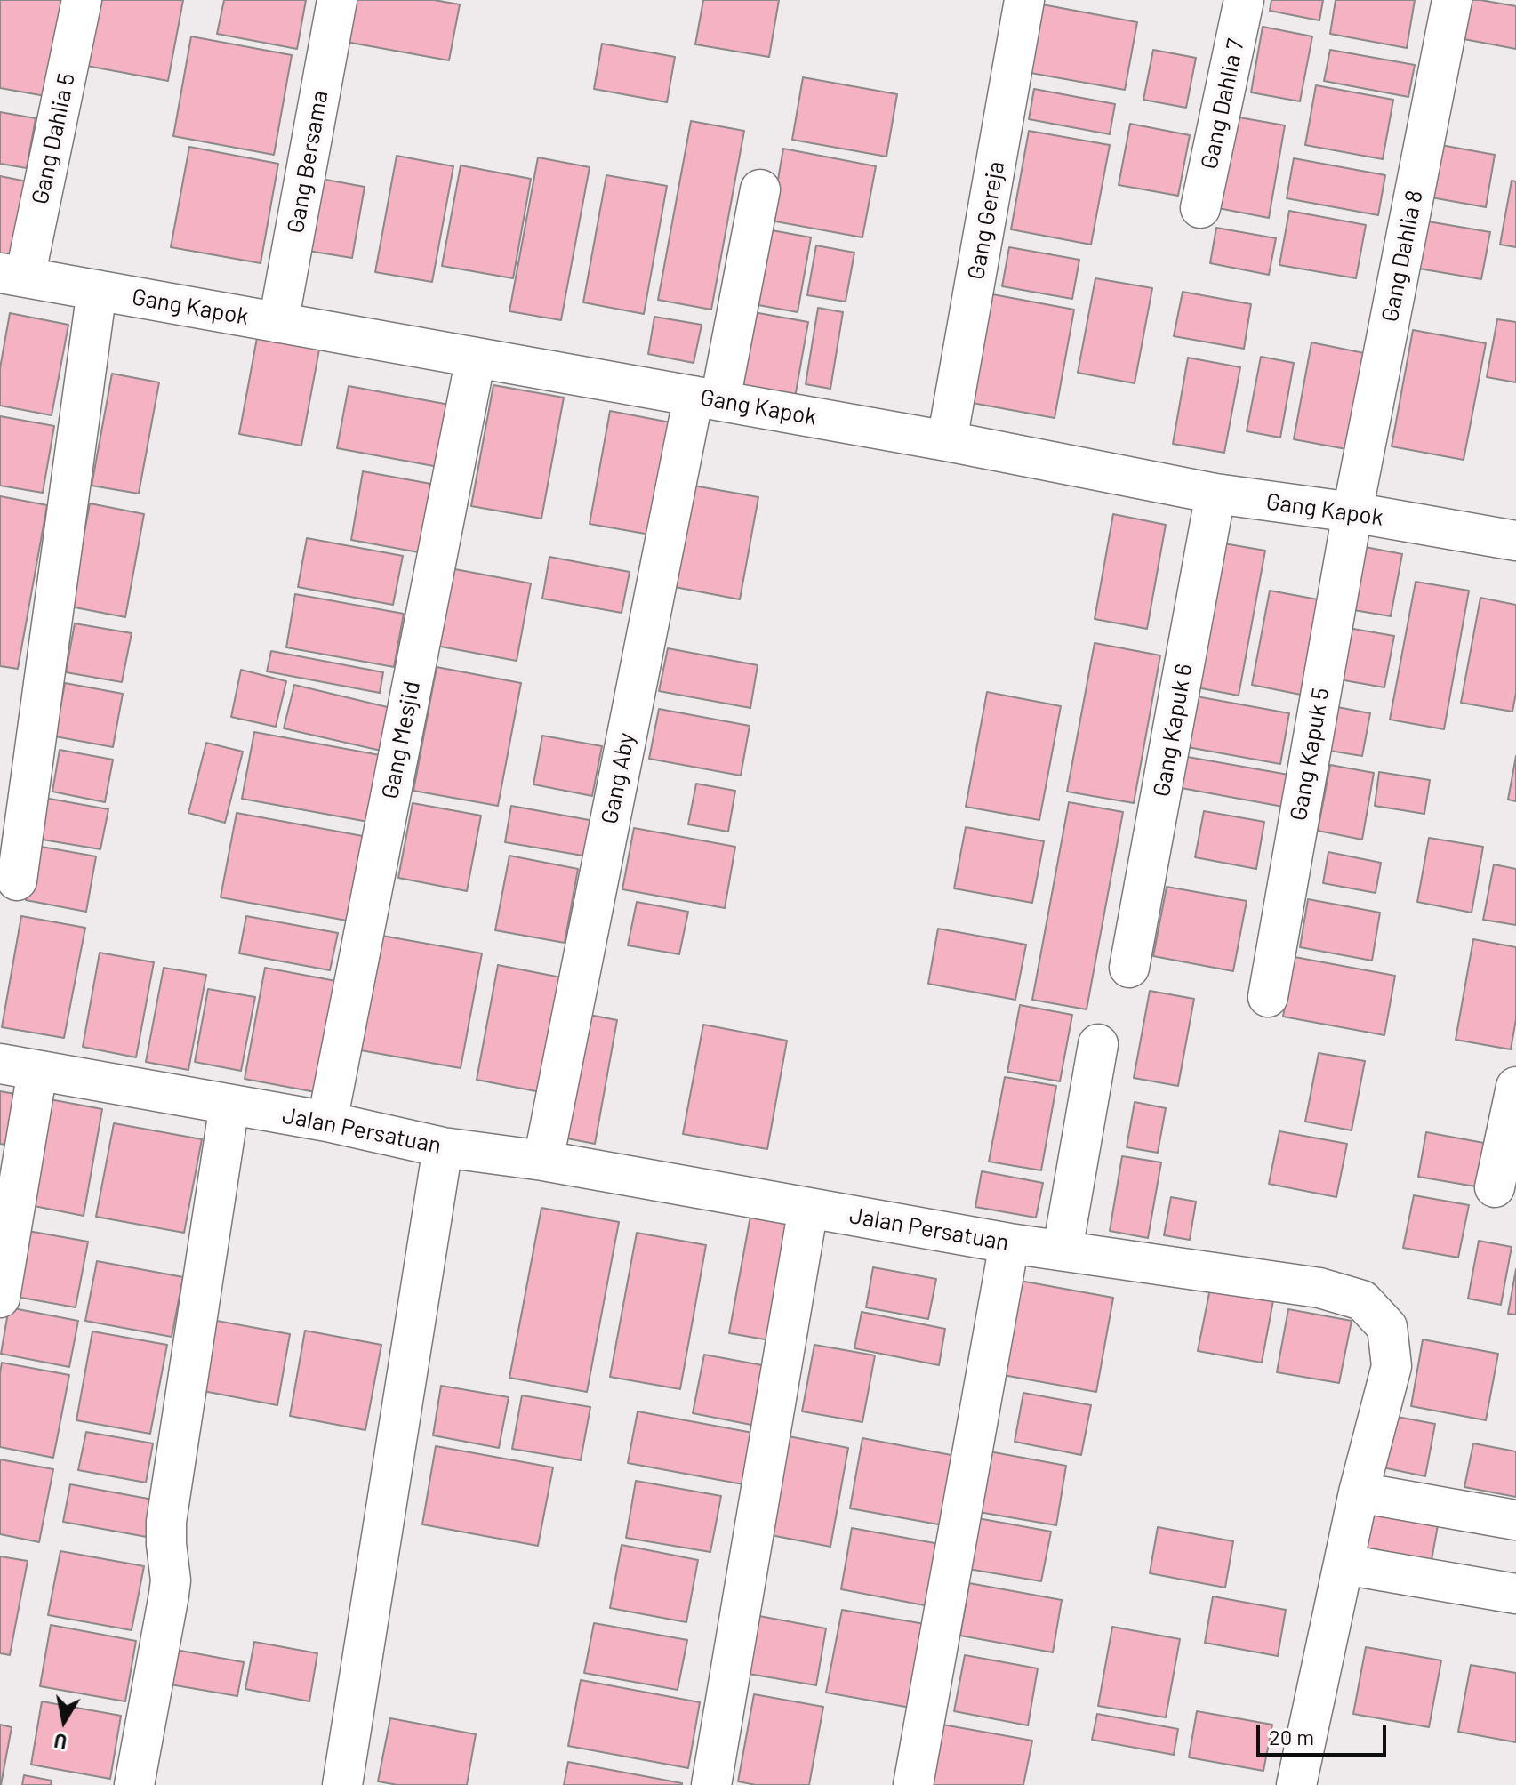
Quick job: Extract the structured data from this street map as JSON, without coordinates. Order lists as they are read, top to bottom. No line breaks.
{"streets":{"street":["Gang Dahlia 7","Gang Dahlia 5","Gang Bersama","Gang Gereja","Gang Dahlia 8","Gang Kapok","Gang Kapuk 6","Gang Mesjid","Gang Kapuk 5","Gang Aby","Jalan Persatuan"]},"crossings":[["Gang Dahlia 5","Gang Kapok"],["Gang Bersama","Gang Kapok"],["Gang Gereja","Gang Kapok"],["Gang Dahlia 8","Gang Kapok"],["Gang Dahlia 8","Gang Kapuk 5"],["Gang Kapok","Gang Kapuk 6"],["Gang Kapok","Gang Mesjid"],["Gang Kapok","Gang Kapuk 5"],["Gang Kapok","Gang Aby"],["Gang Mesjid","Jalan Persatuan"],["Gang Aby","Jalan Persatuan"]],"scale_bar":"20 m","north":"bottom"}
